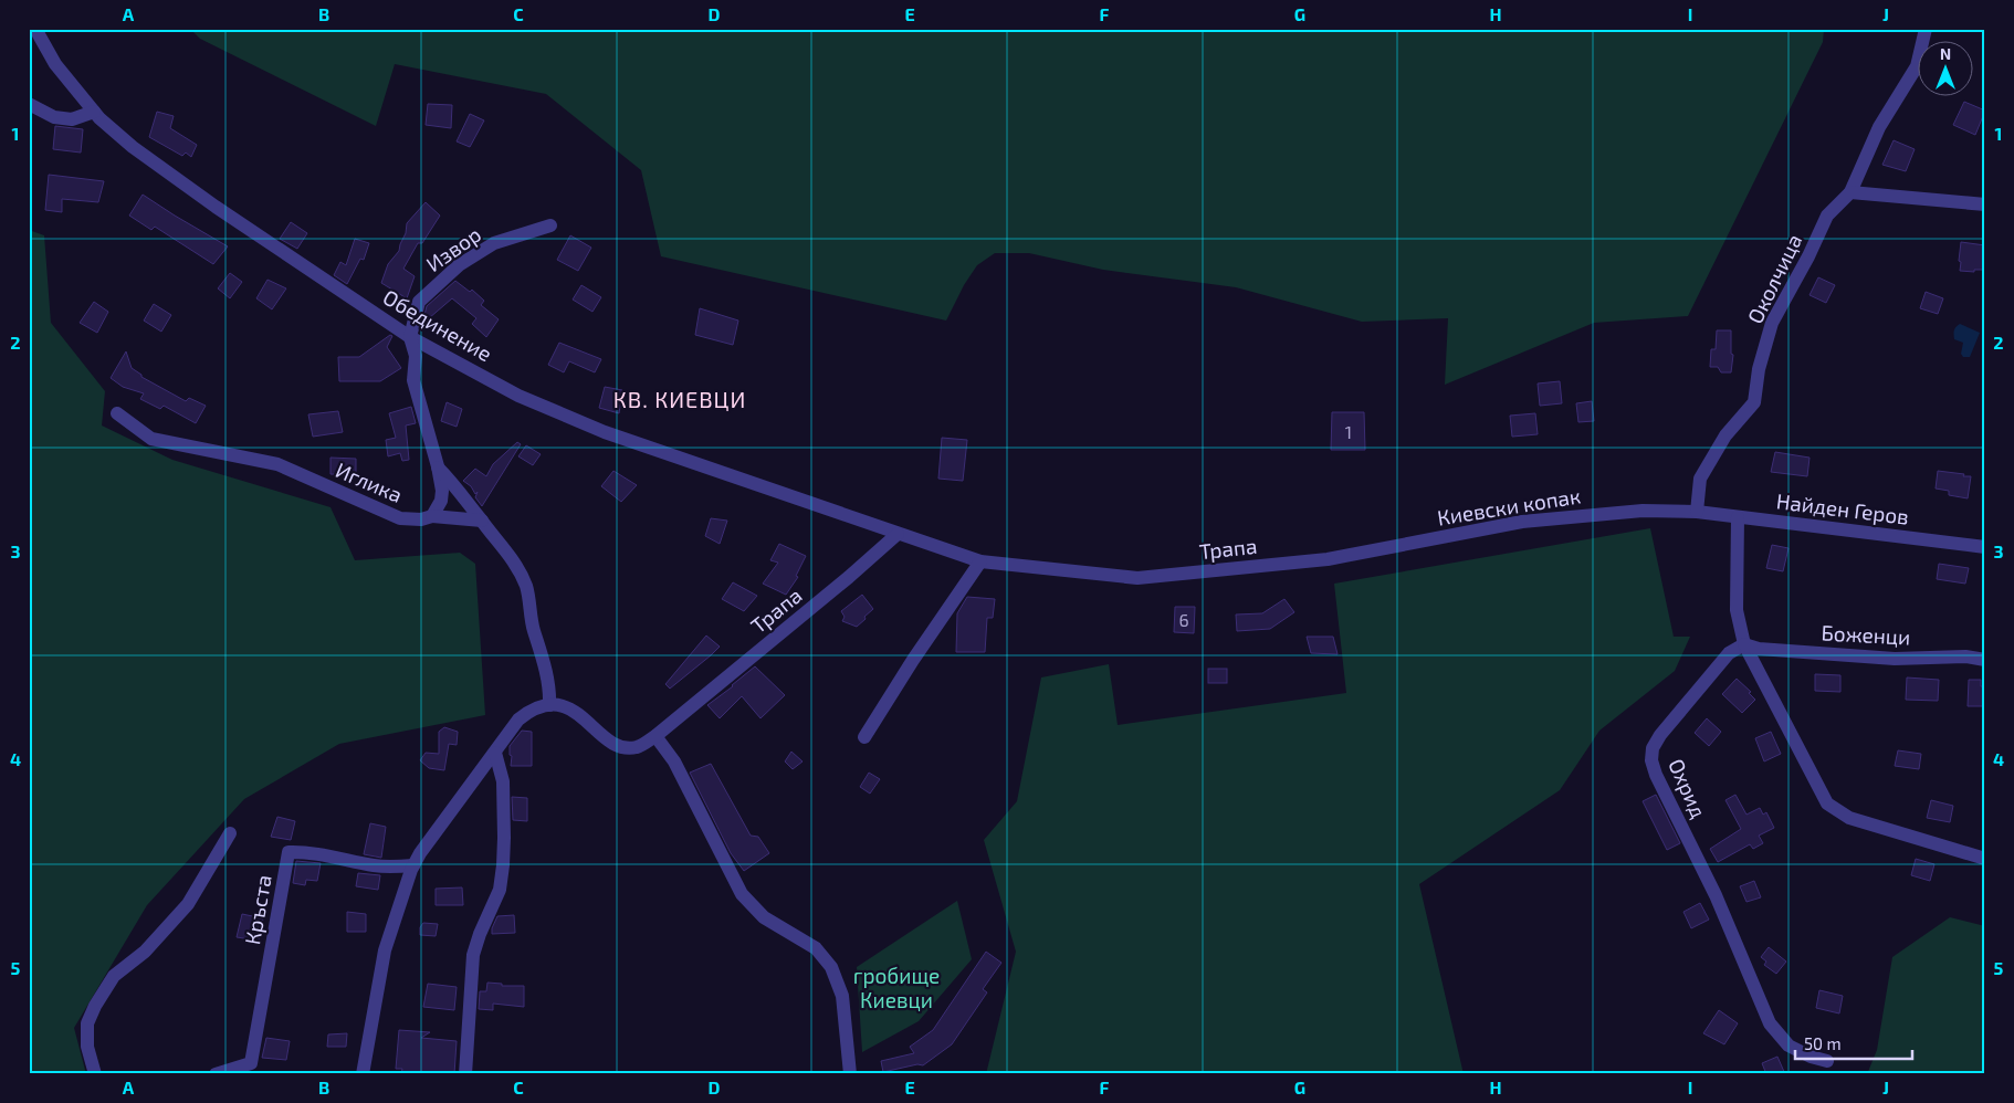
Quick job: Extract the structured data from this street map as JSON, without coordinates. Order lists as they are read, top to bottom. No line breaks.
{"streets":{"street":["Извор","Околчица","Обединение","Иглика","Киевски копак","Найден Геров","Трапа","Боженци","Охрид","Кръста"]},"crossings":[["Извор","Обединение"],["Околчица","Киевски копак"],["Околчица","Найден Геров"],["Обединение","Трапа"],["Киевски копак","Найден Геров"],["Киевски копак","Трапа"],["Боженци","Охрид"]],"districts":["КВ. КИЕВЦИ"],"parks":["гробище Киевци"],"house_numbers":["1","6"],"scale_bar":"50 m","north":"top","grid":{"columns":["A","B","C","D","E","F","G","H","I","J"],"rows":["1","2","3","4","5"]}}
